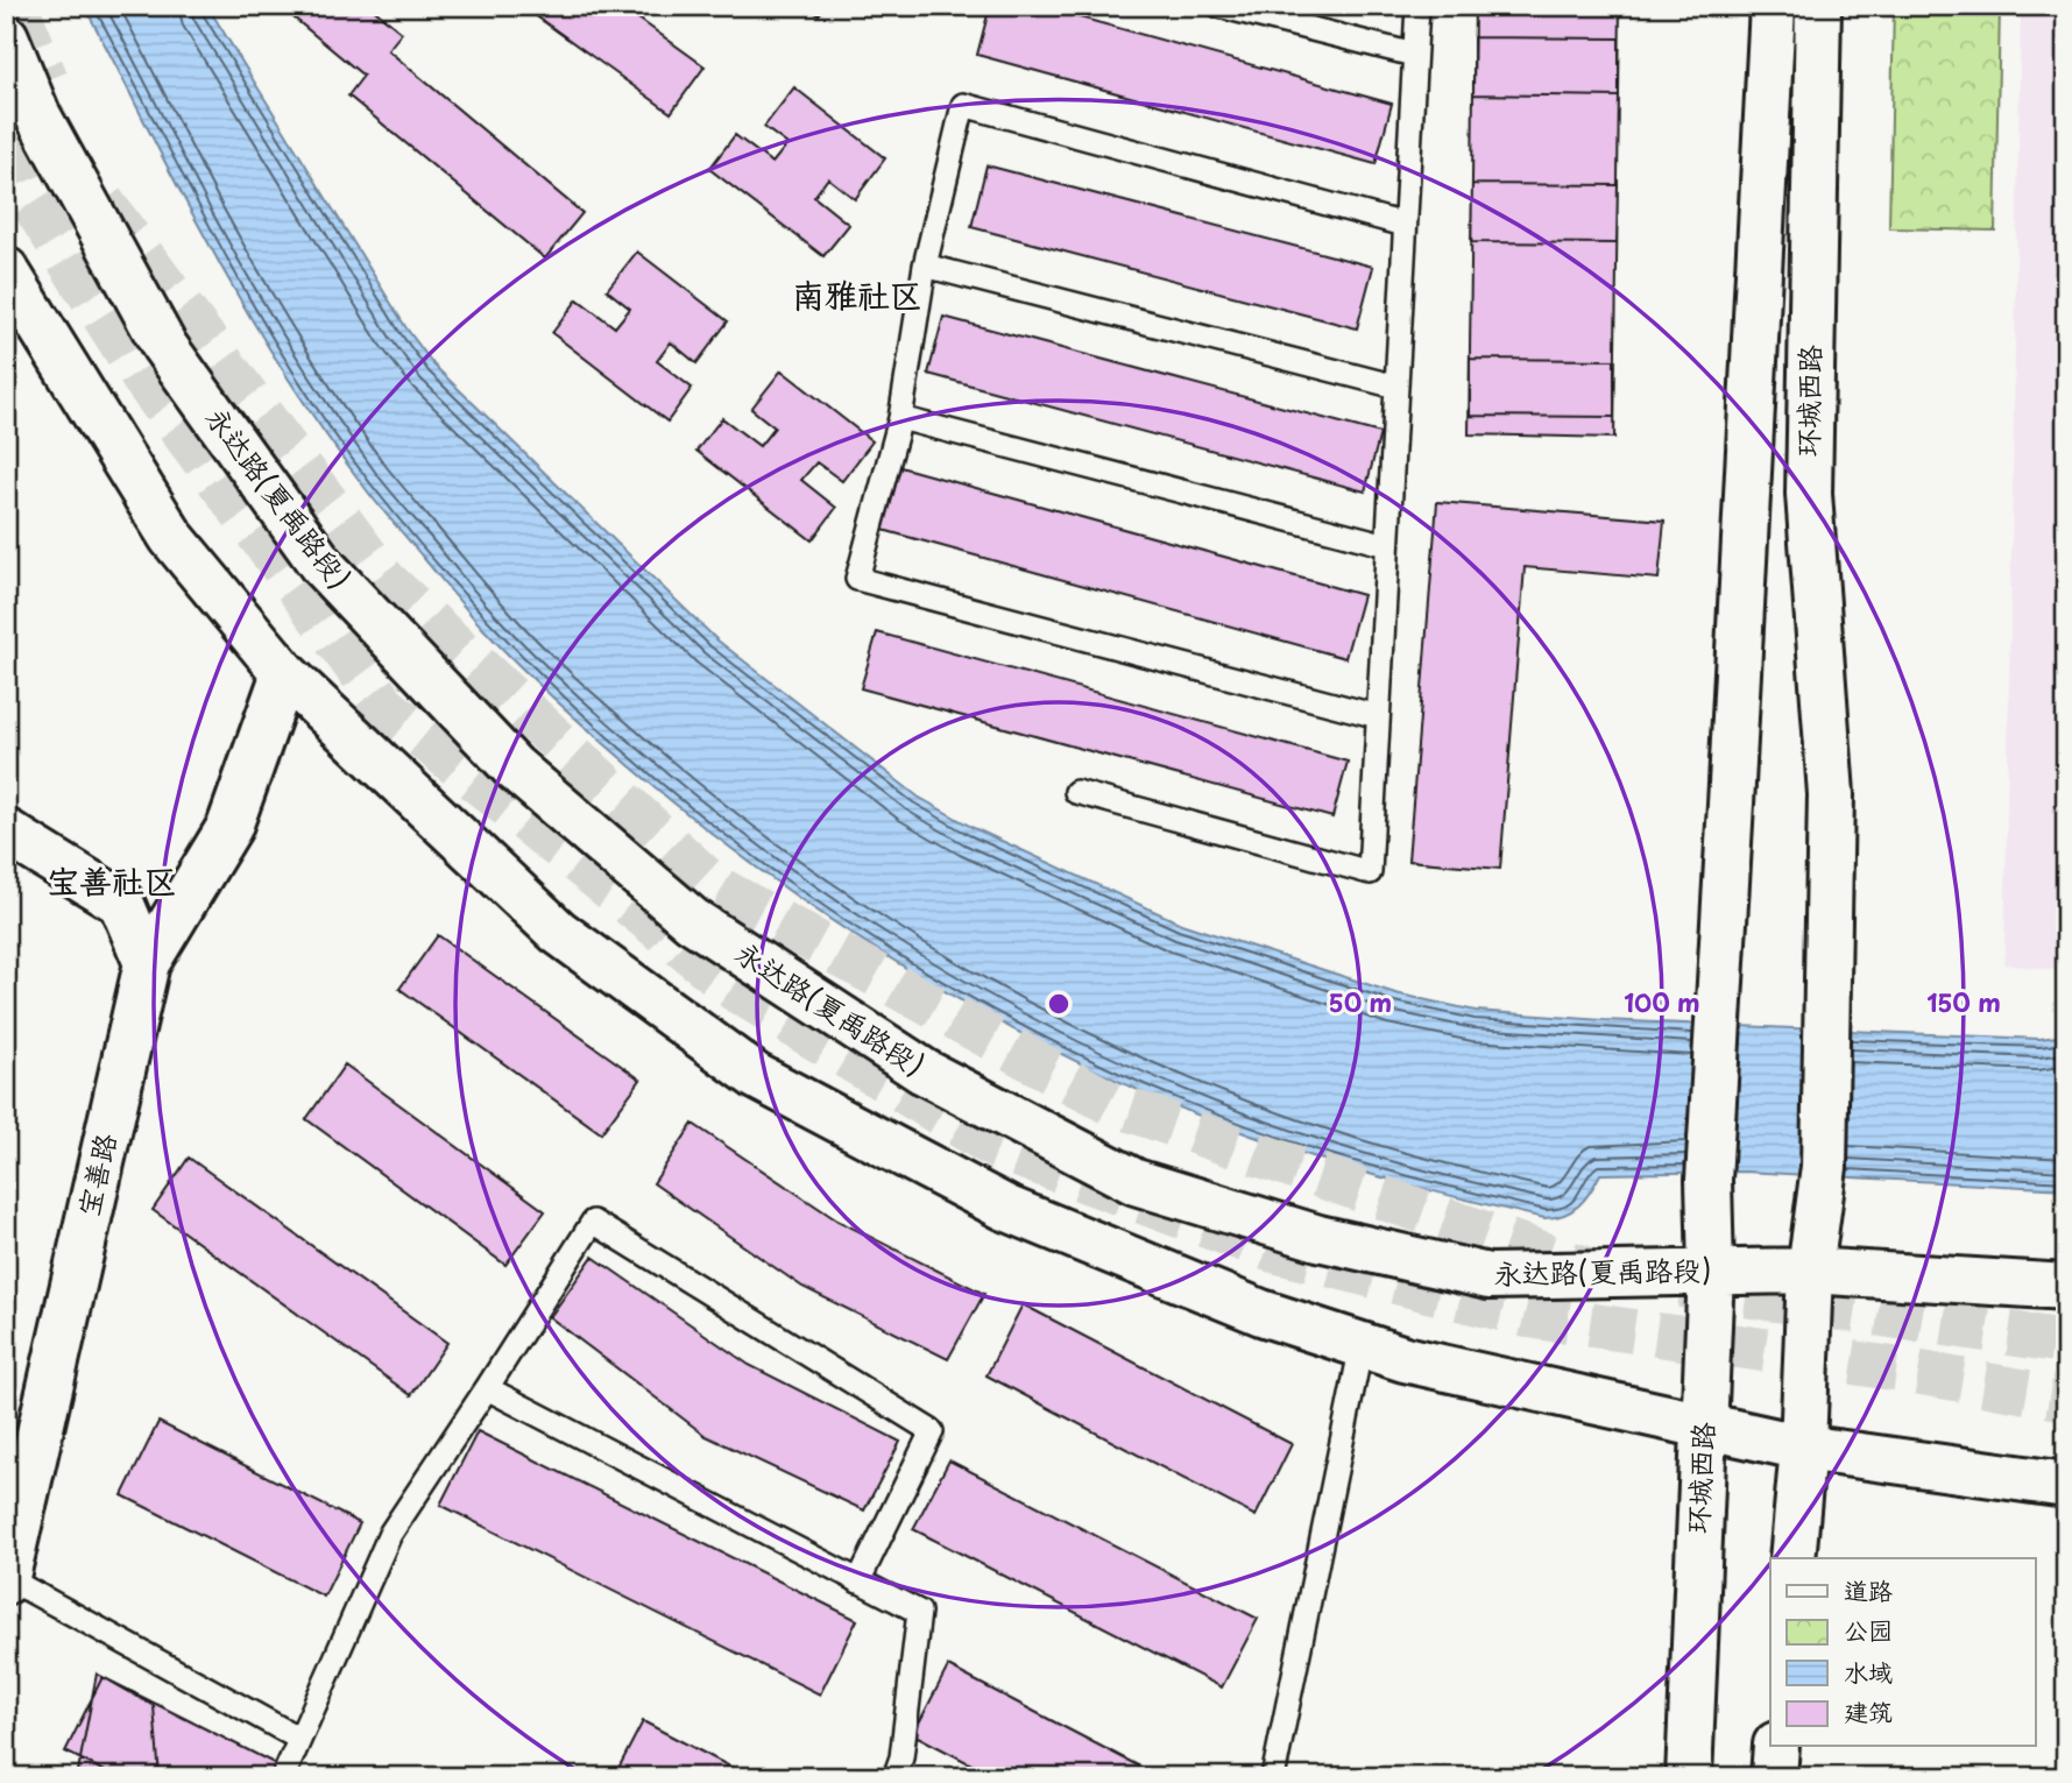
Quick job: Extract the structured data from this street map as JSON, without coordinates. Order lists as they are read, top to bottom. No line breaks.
{"streets":{"main road":["环城西路","永达路(夏禹路段)","宝善路"]},"crossings":[["环城西路","永达路(夏禹路段)"]],"districts":["南雅社区","宝善社区"],"legend":["道路","公园","水域","建筑"],"rings":["50 m","100 m","150 m"]}
